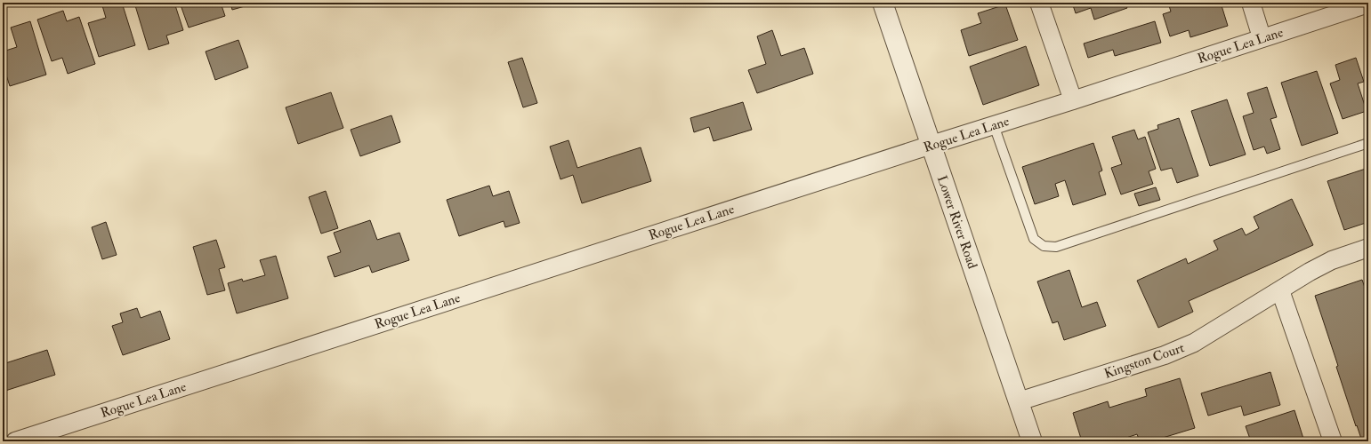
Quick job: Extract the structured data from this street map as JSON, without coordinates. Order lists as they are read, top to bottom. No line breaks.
{"streets":{"street":["Rogue Lea Lane","Lower River Road","Kingston Court"]},"crossings":[["Rogue Lea Lane","Lower River Road"],["Lower River Road","Kingston Court"]]}
